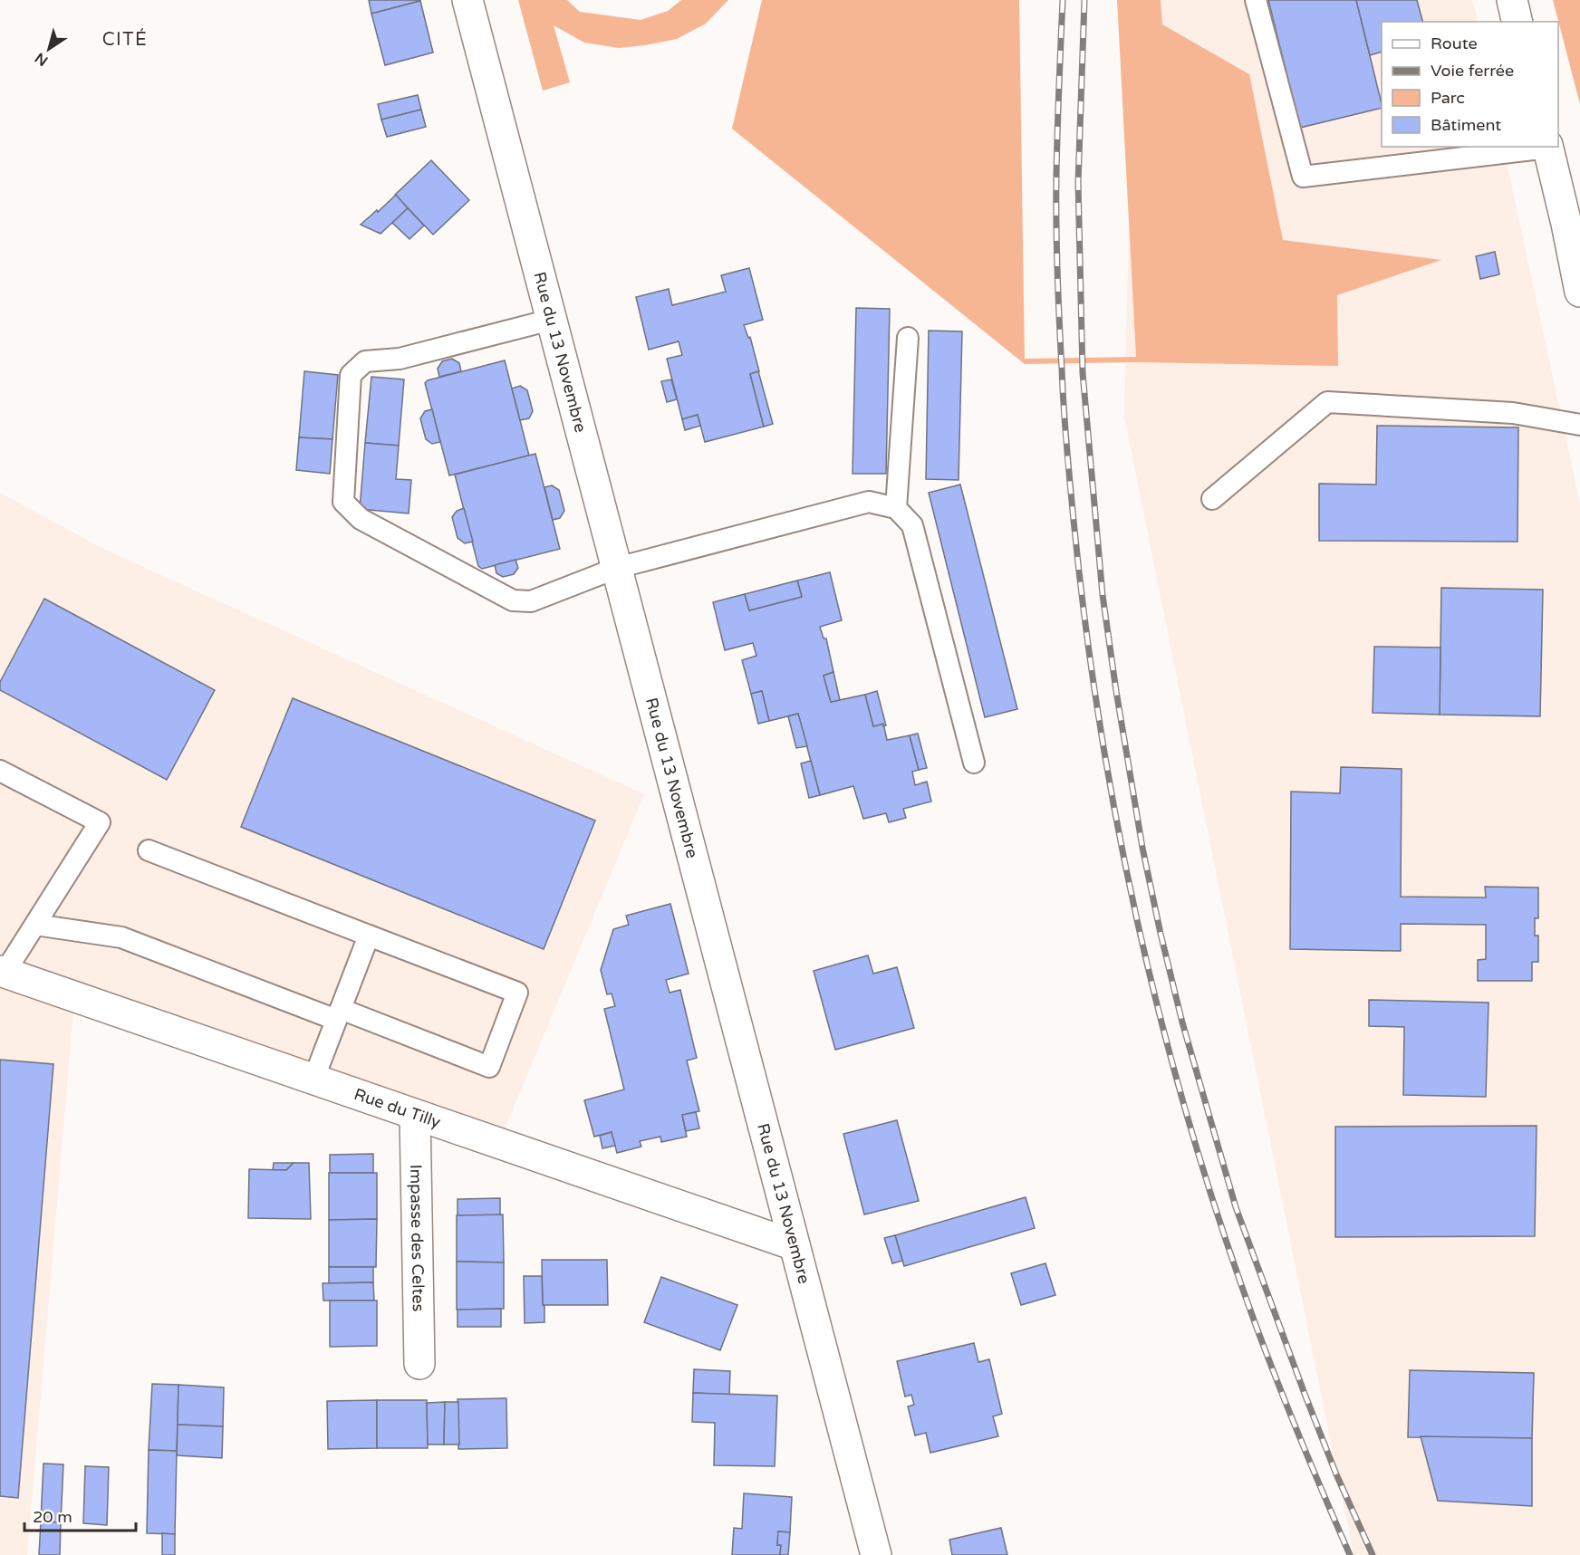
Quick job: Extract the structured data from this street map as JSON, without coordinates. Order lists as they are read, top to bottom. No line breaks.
{"streets":{"street":["Rue du 13 Novembre","Rue du Tilly","Impasse des Celtes"]},"crossings":[["Rue du 13 Novembre","Rue du Tilly"],["Rue du Tilly","Impasse des Celtes"]],"districts":["CITÉ"],"legend":["Route","Voie ferrée","Parc","Bâtiment"],"scale_bar":"20 m","north":"bottom left"}
